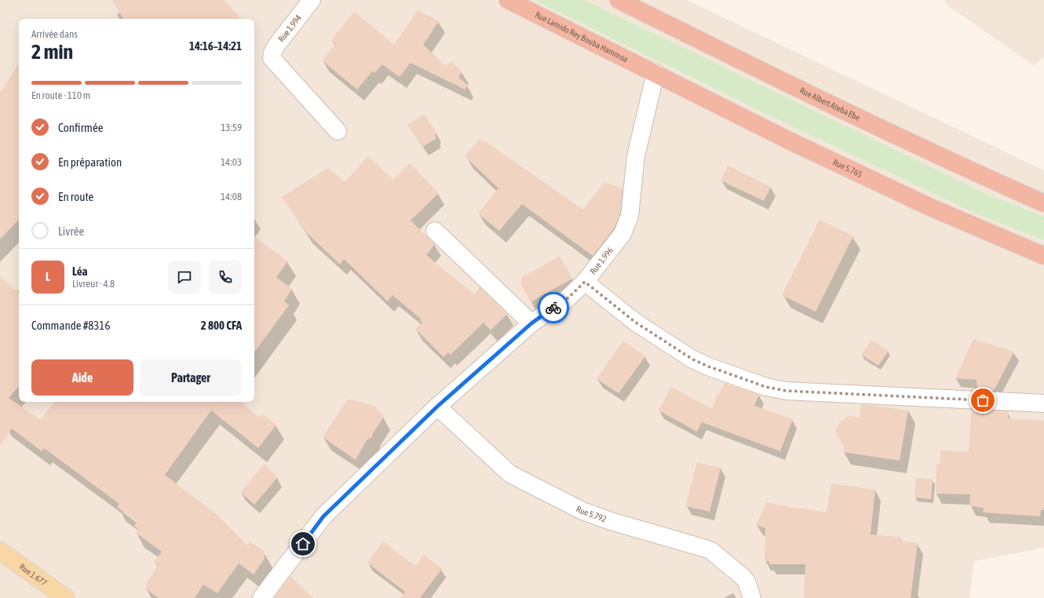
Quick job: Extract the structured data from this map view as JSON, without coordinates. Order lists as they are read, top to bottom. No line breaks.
{"streets":{"highway":["Rue Lamido Rey Bouba Hammoa","Rue Albert Ateba Ebe","Rue 5.765"],"main road":["Rue 1.677"],"street":["Rue 1.994","Rue 1.996","Rue 5.792"]},"crossings":[["Rue Lamido Rey Bouba Hammoa","Rue 5.765"],["Rue Lamido Rey Bouba Hammoa","Rue 1.996"],["Rue 5.765","Rue 1.996"],["Rue 1.996","Rue 5.792"]],"page":{"heading":["2 min","Arrivée dans","14:16–14:21"],"panel":["Léa","Livreur · 4.8","Commande #8316","2 800 CFA"],"bar":"En route · 110 m","list":[["Confirmée","13:59"],["En préparation","14:03"],["En route","14:08"],"Livrée"],"round":"L","buttons":["Aide","Partager"]}}
